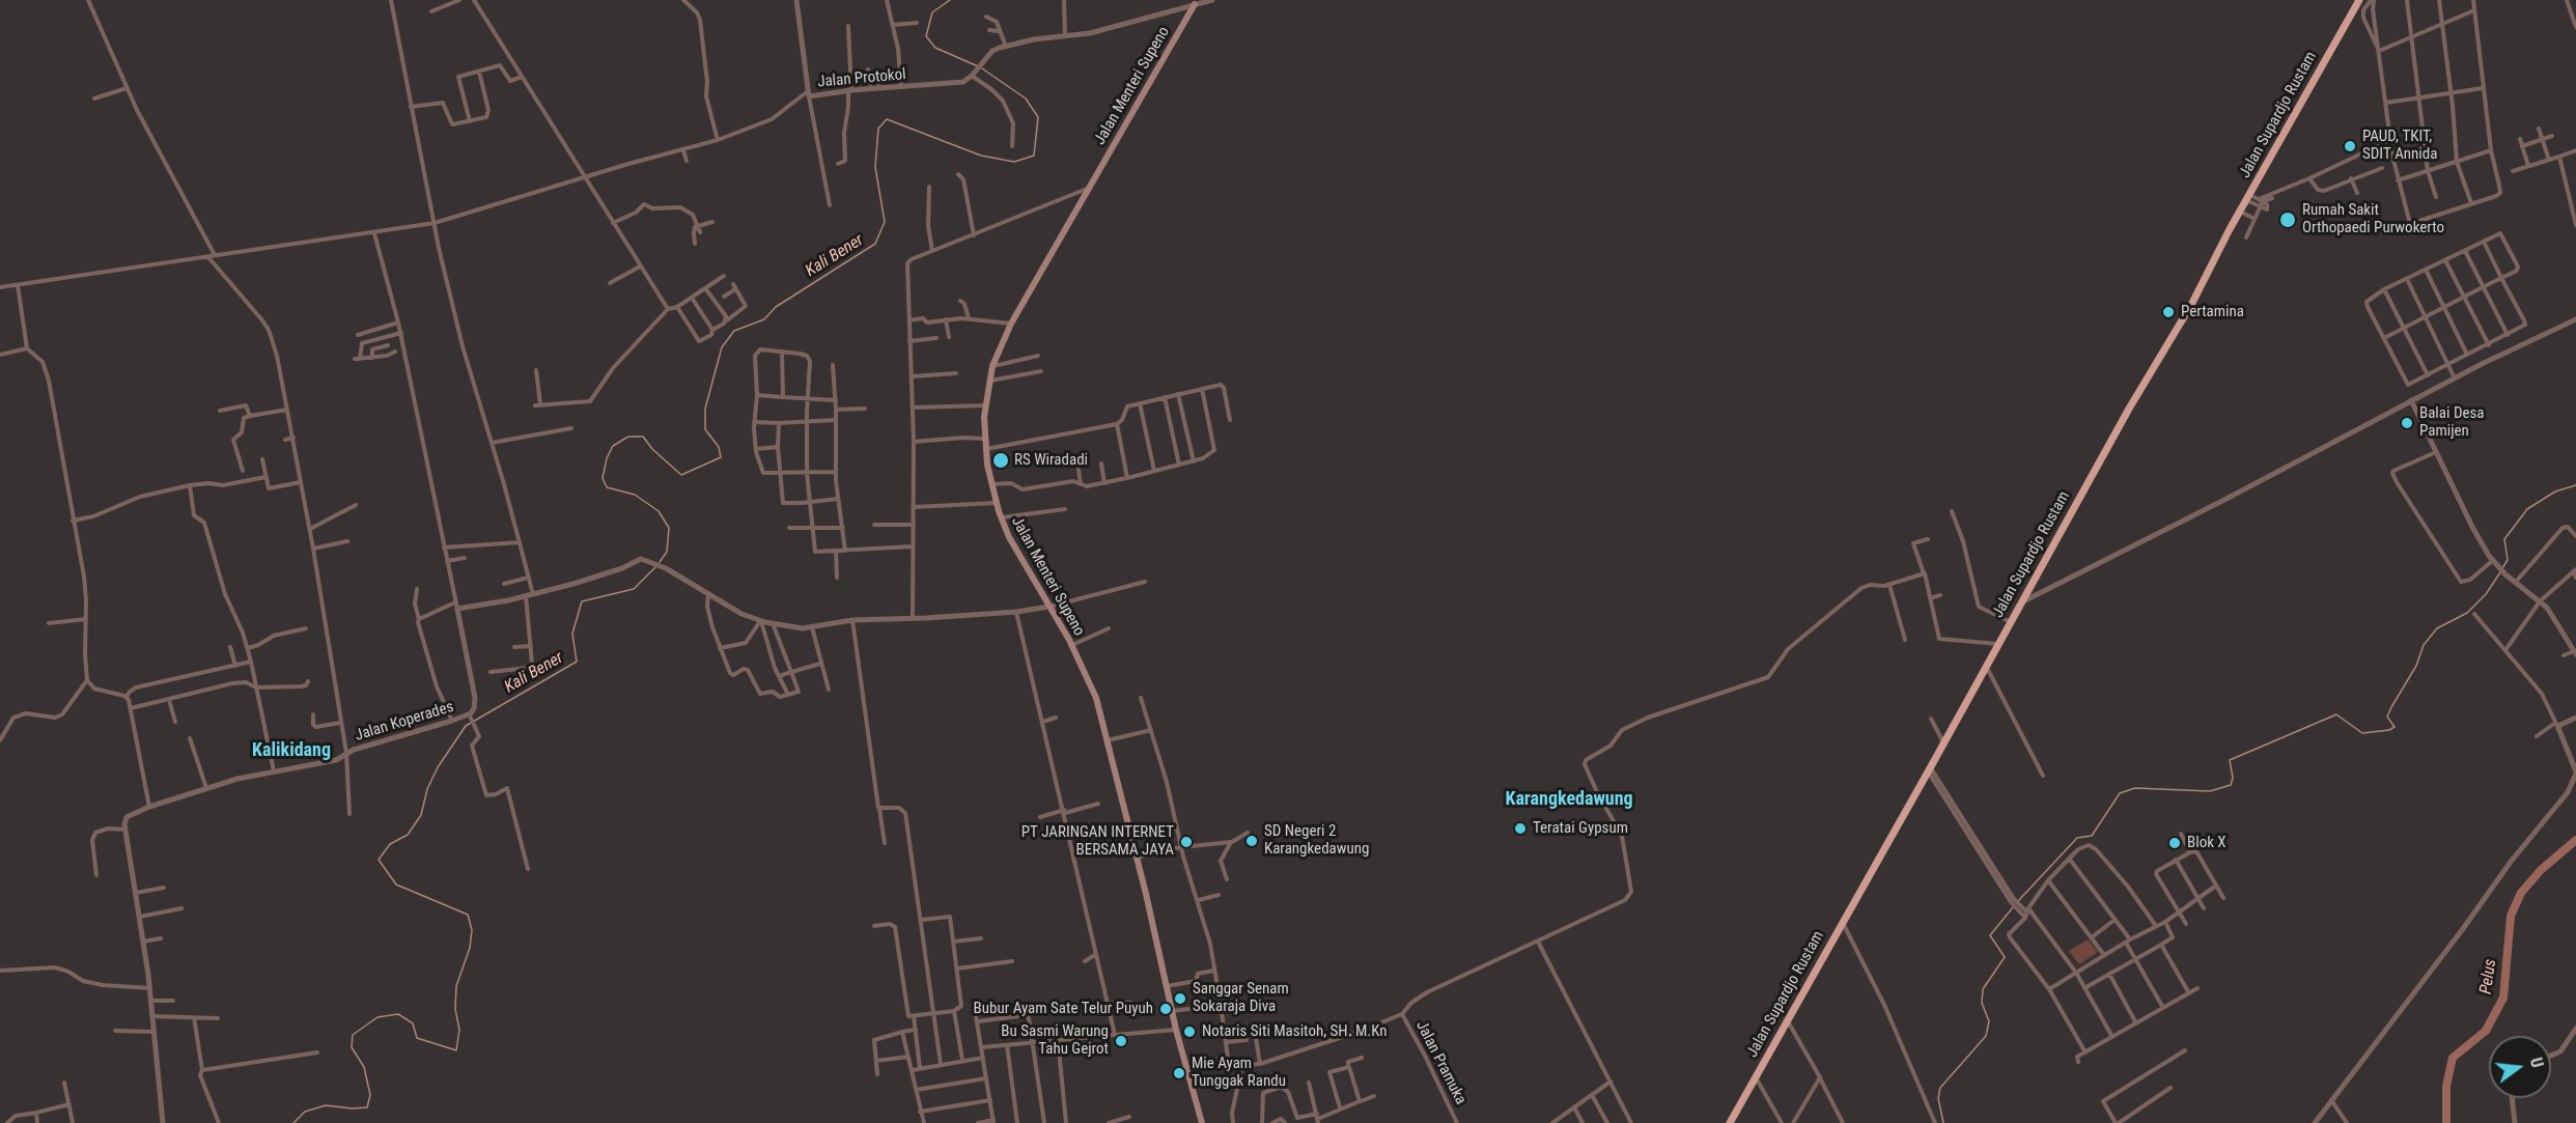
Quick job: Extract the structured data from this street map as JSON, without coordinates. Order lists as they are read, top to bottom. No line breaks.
{"streets":{"highway":["Jalan Supardjo Rustam"],"main road":["Jalan Menteri Supeno"],"street":["Jalan Protokol","Jalan Koperades","Jalan Pramuka"]},"districts":["Kalikidang","Karangkedawung"],"water":["Kali Bener","Pelus"],"places":["PAUD, TKIT, SDIT Annida","Rumah Sakit Orthopaedi Purwokerto","Pertamina","Balai Desa Pamijen","RS Wiradadi","Teratai Gypsum","SD Negeri 2 Karangkedawung","PT JARINGAN INTERNET BERSAMA JAYA","Blok X","Sanggar Senam Sokaraja Diva","Bubur Ayam Sate Telur Puyuh","Notaris Siti Masitoh, SH. M.Kn","Bu Sasmi Warung Tahu Gejrot","Mie Ayam Tunggak Randu"],"north":"right"}
